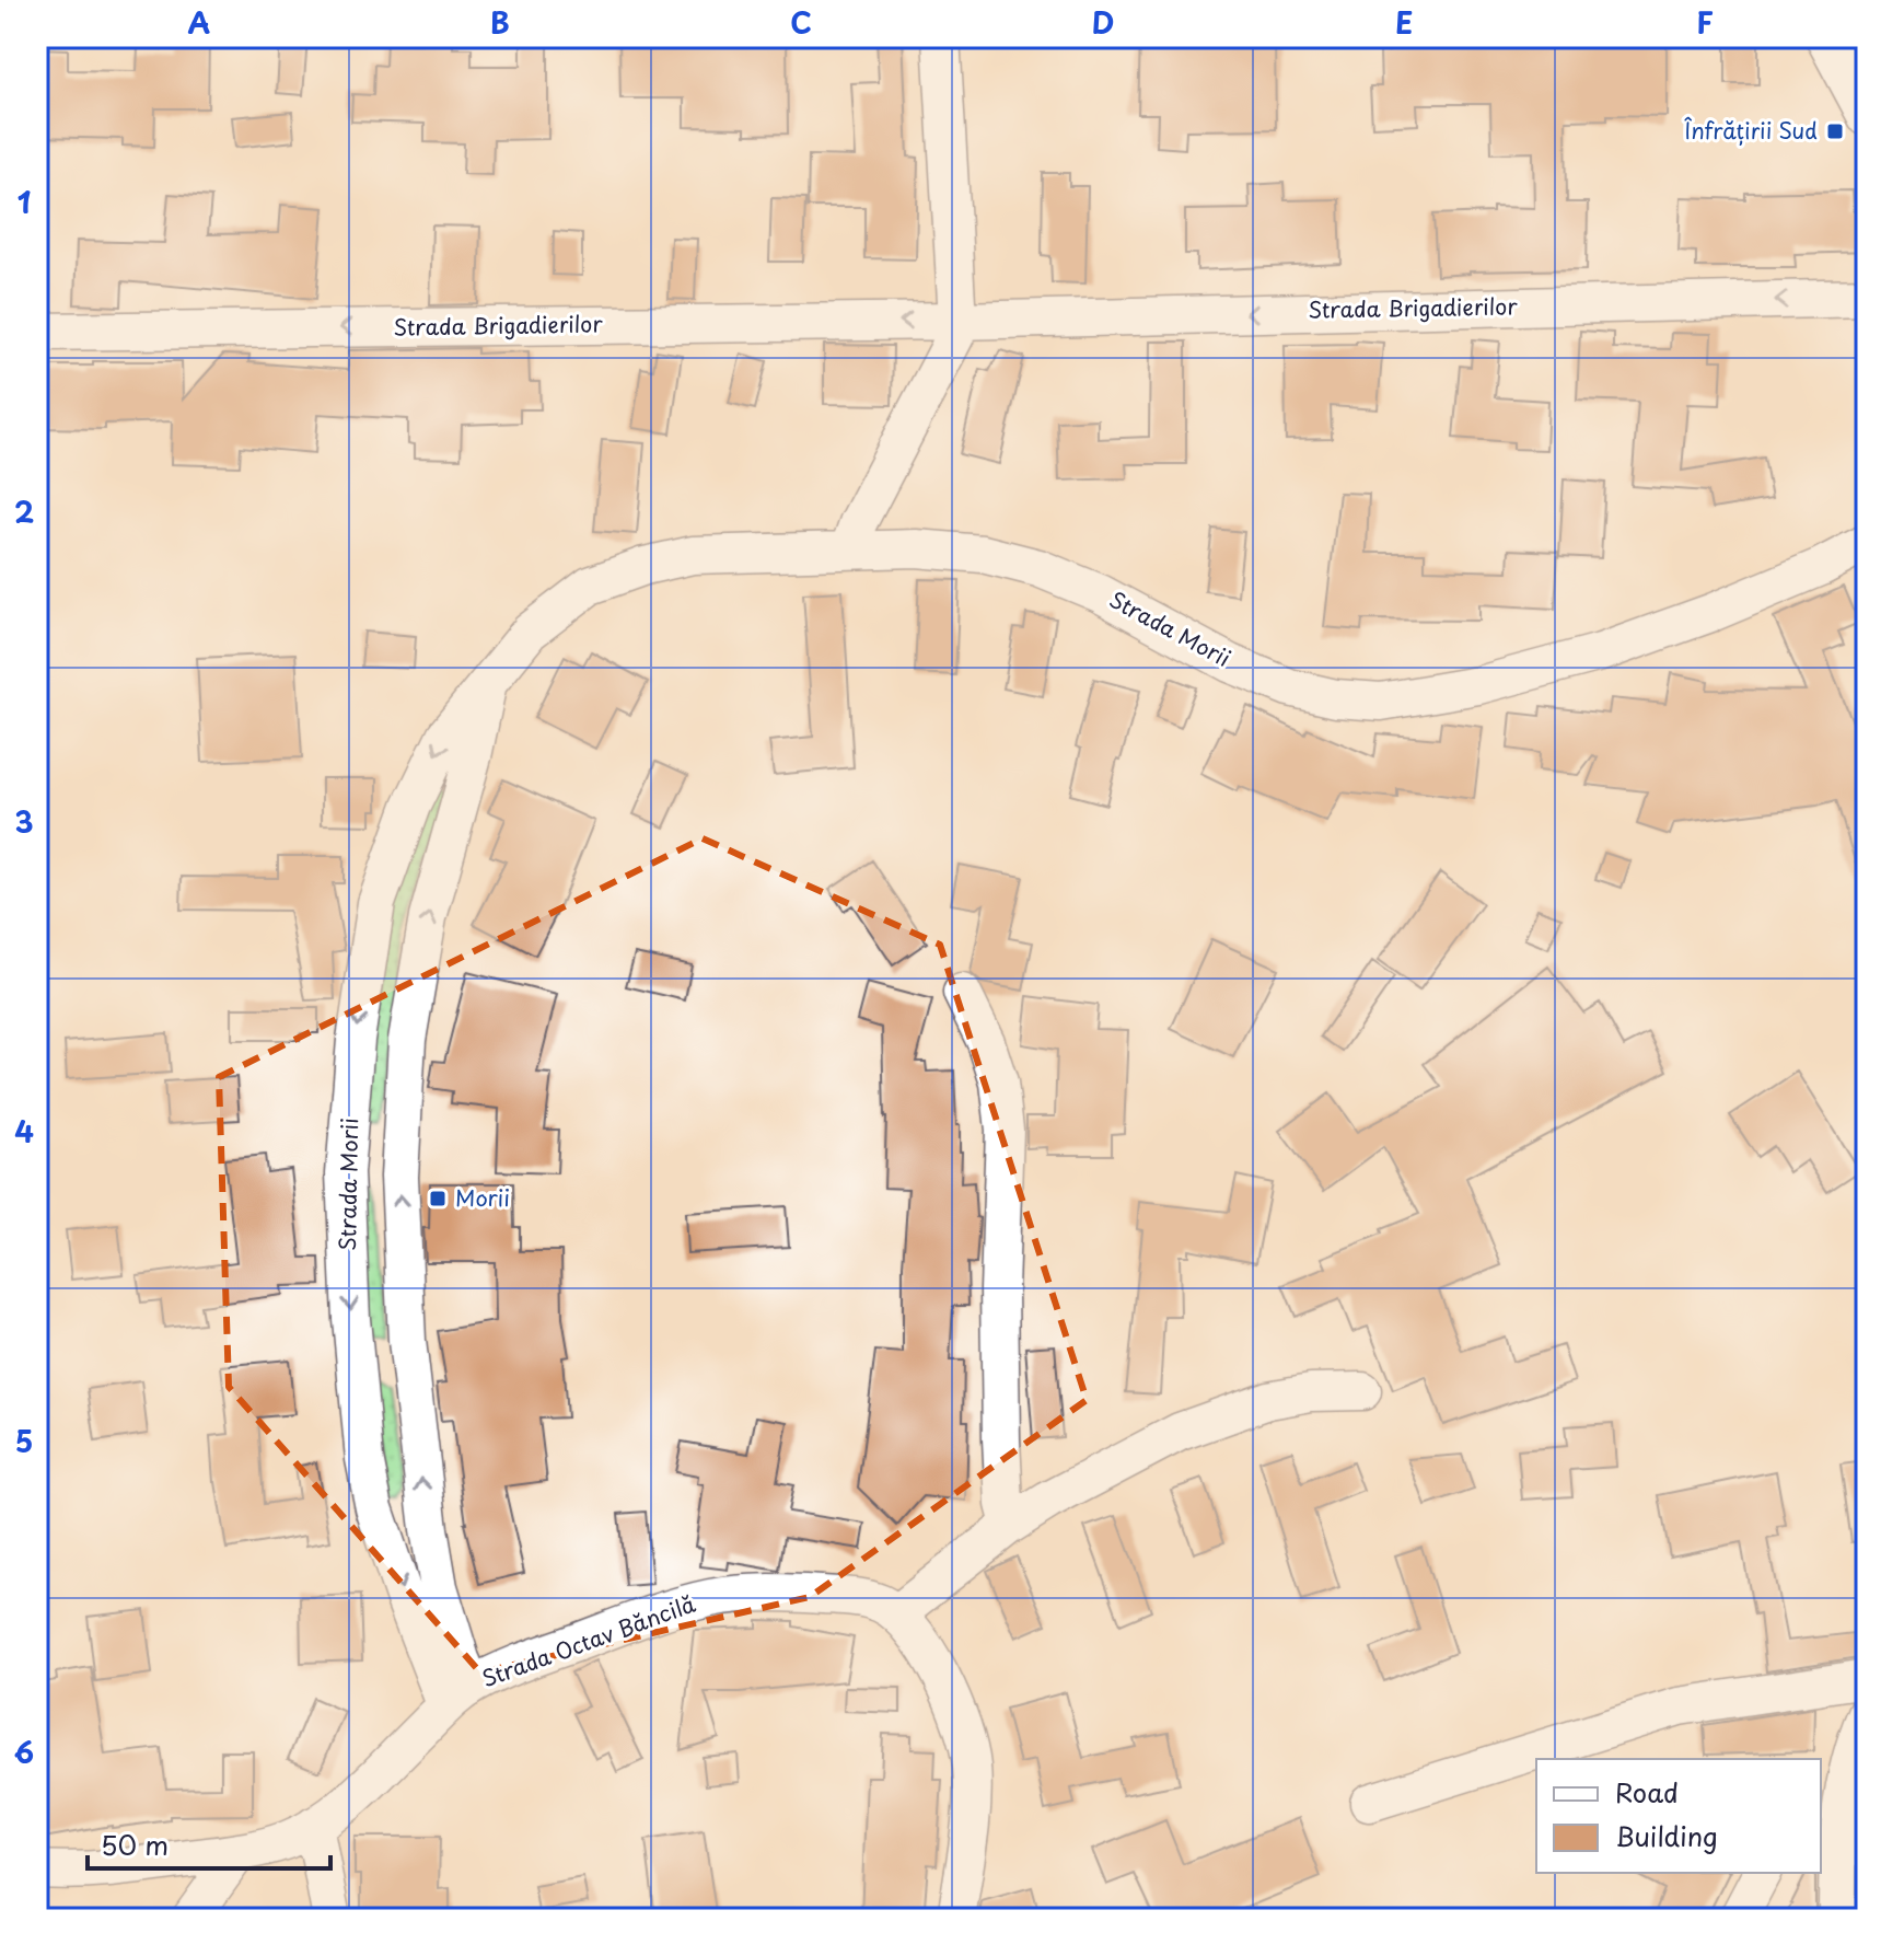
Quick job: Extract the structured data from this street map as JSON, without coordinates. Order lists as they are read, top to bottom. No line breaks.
{"streets":{"street":["Strada Brigadierilor","Strada Morii","Strada Octav Băncilă"]},"crossings":[["Strada Morii","Strada Octav Băncilă"]],"one_way":["Strada Brigadierilor"],"places":{"transit":["Înfrățirii Sud","Morii"]},"legend":["Road","Building"],"scale_bar":"50 m","grid":{"columns":["A","B","C","D","E","F"],"rows":["1","2","3","4","5","6"]}}
